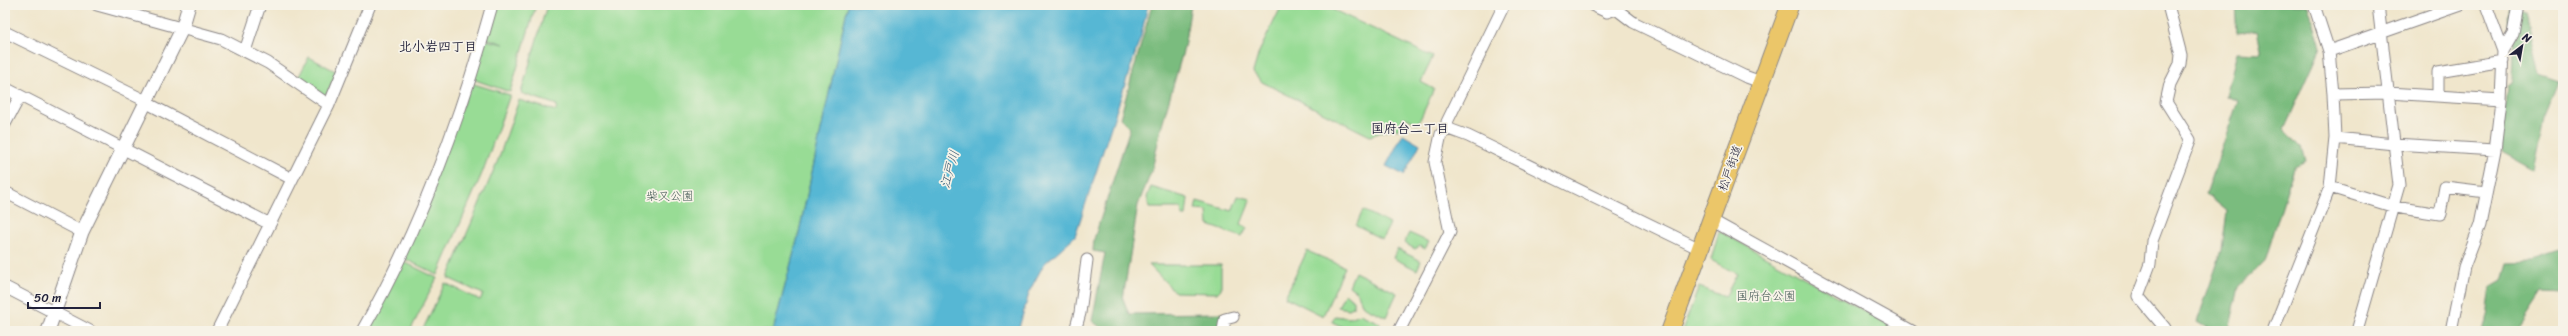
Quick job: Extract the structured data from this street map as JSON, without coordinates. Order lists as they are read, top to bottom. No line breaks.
{"streets":{"main road":["松戸街道"]},"districts":["北小岩四丁目","国府台二丁目"],"water":["江戸川"],"parks":["柴又公園","国府台公園"],"scale_bar":"50 m","north":"top right"}
